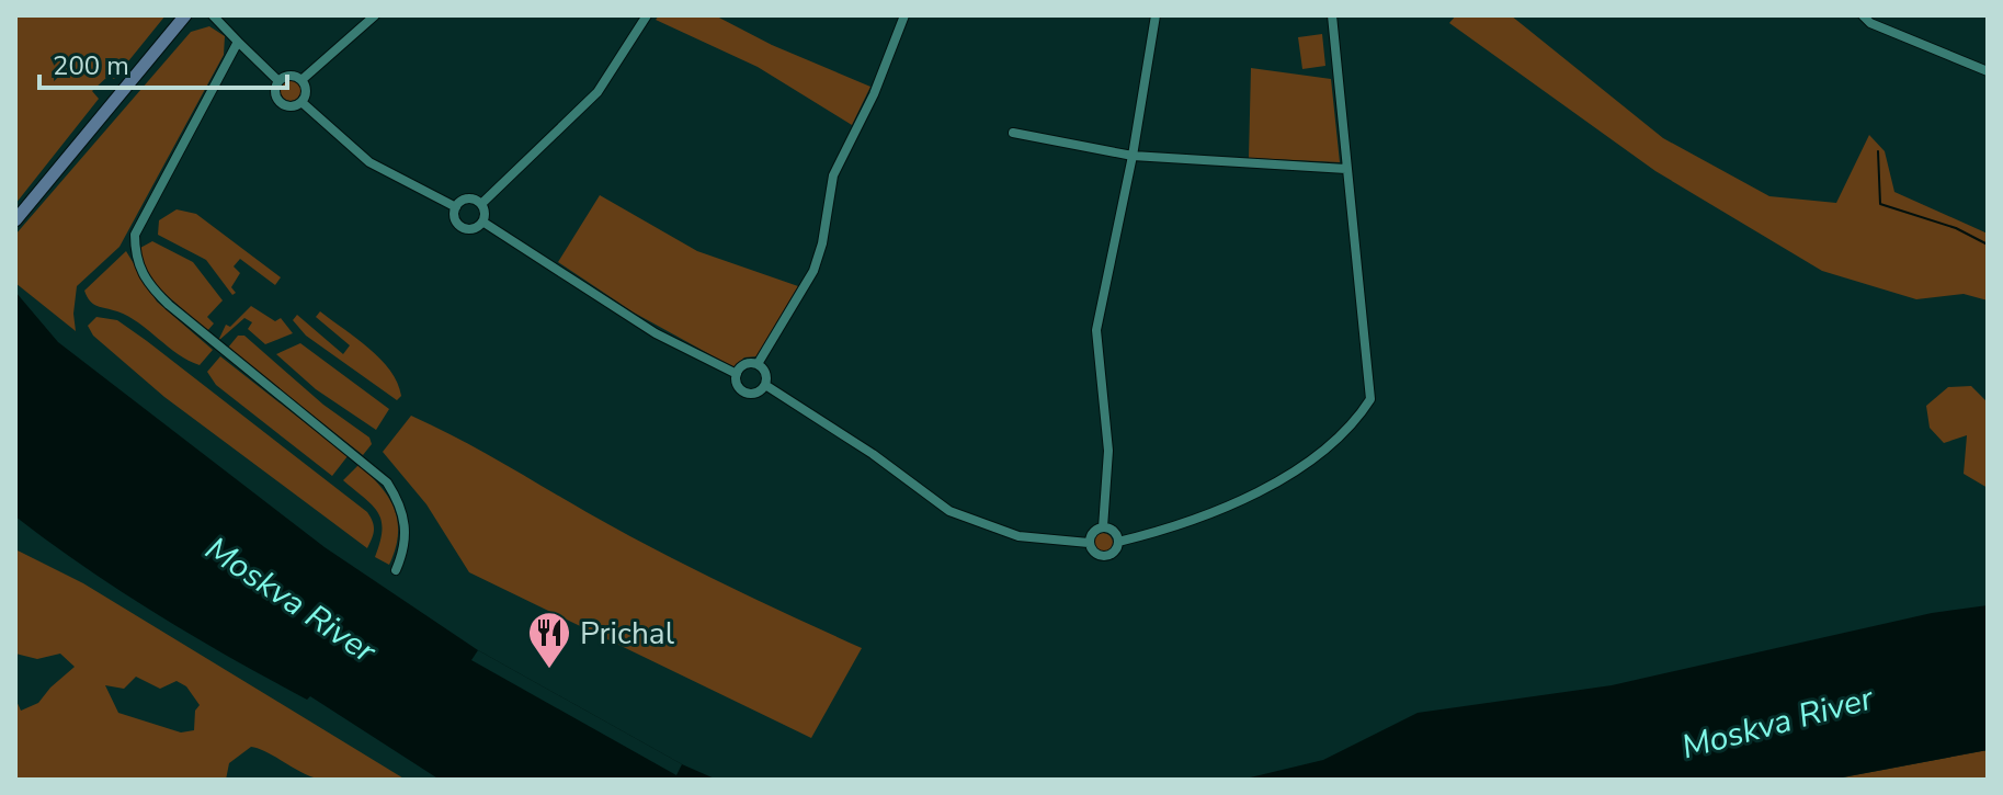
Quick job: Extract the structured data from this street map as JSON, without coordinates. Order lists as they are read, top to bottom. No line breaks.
{"water":["Moskva River"],"places":{"restaurant":["Prichal"]},"scale_bar":"200 m"}
